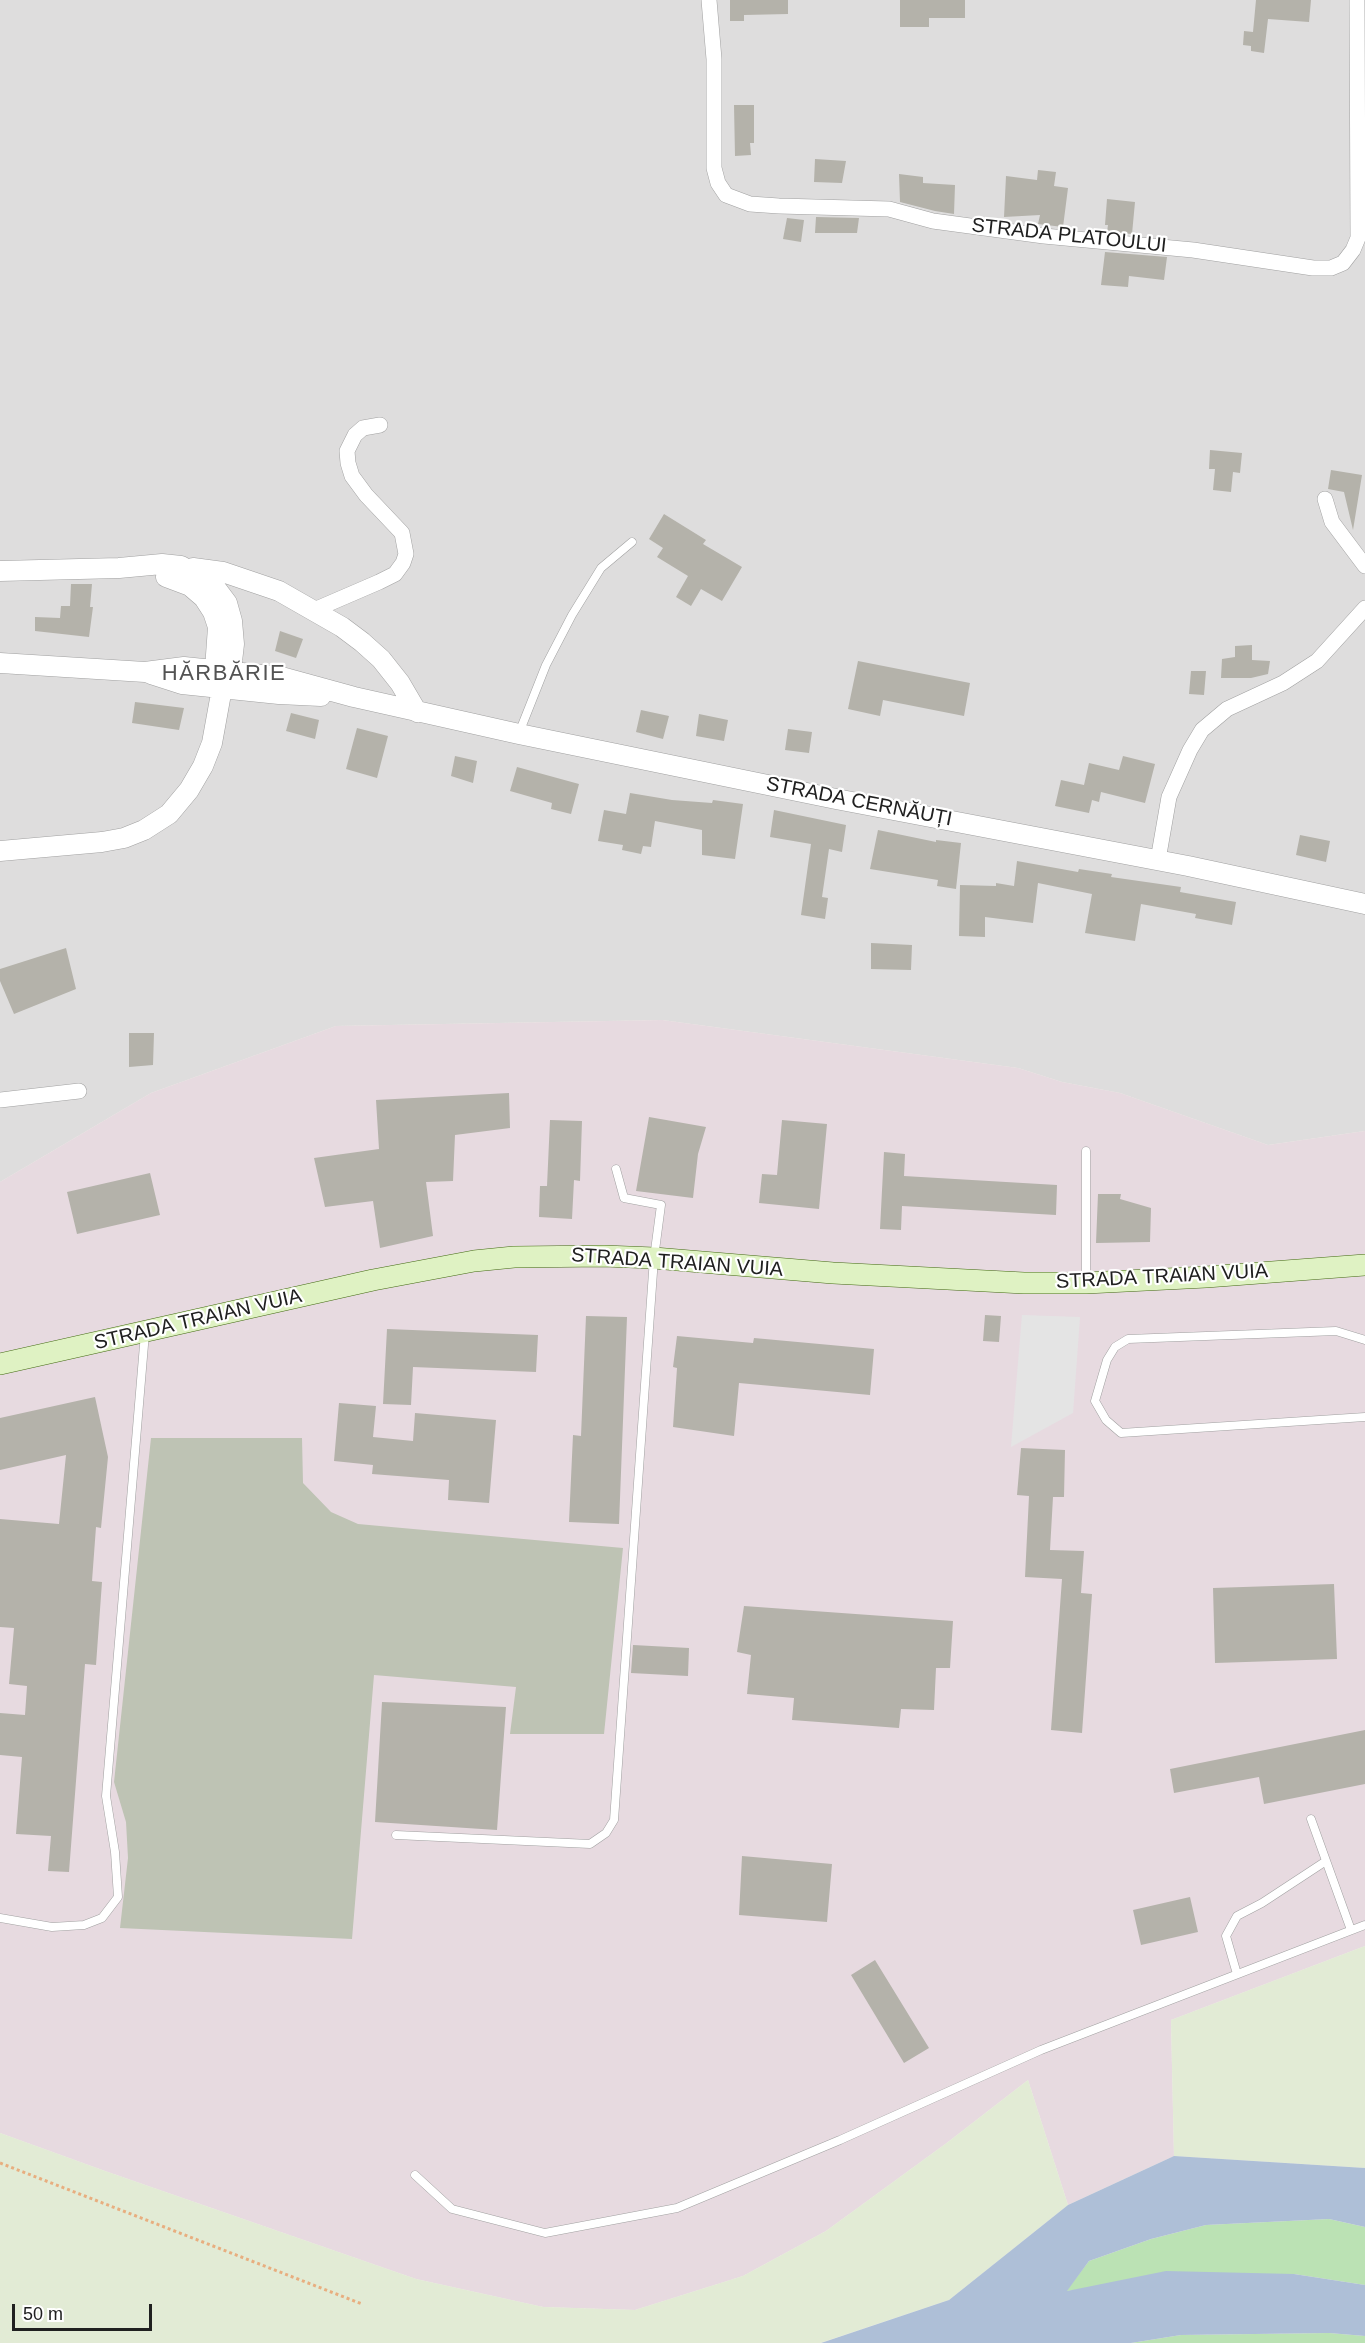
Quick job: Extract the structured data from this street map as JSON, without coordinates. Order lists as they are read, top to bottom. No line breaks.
{"streets":{"main road":["STRADA TRAIAN VUIA"],"street":["STRADA PLATOULUI","STRADA CERNĂUȚI"]},"districts":["HĂRBĂRIE"],"scale_bar":"50 m"}
